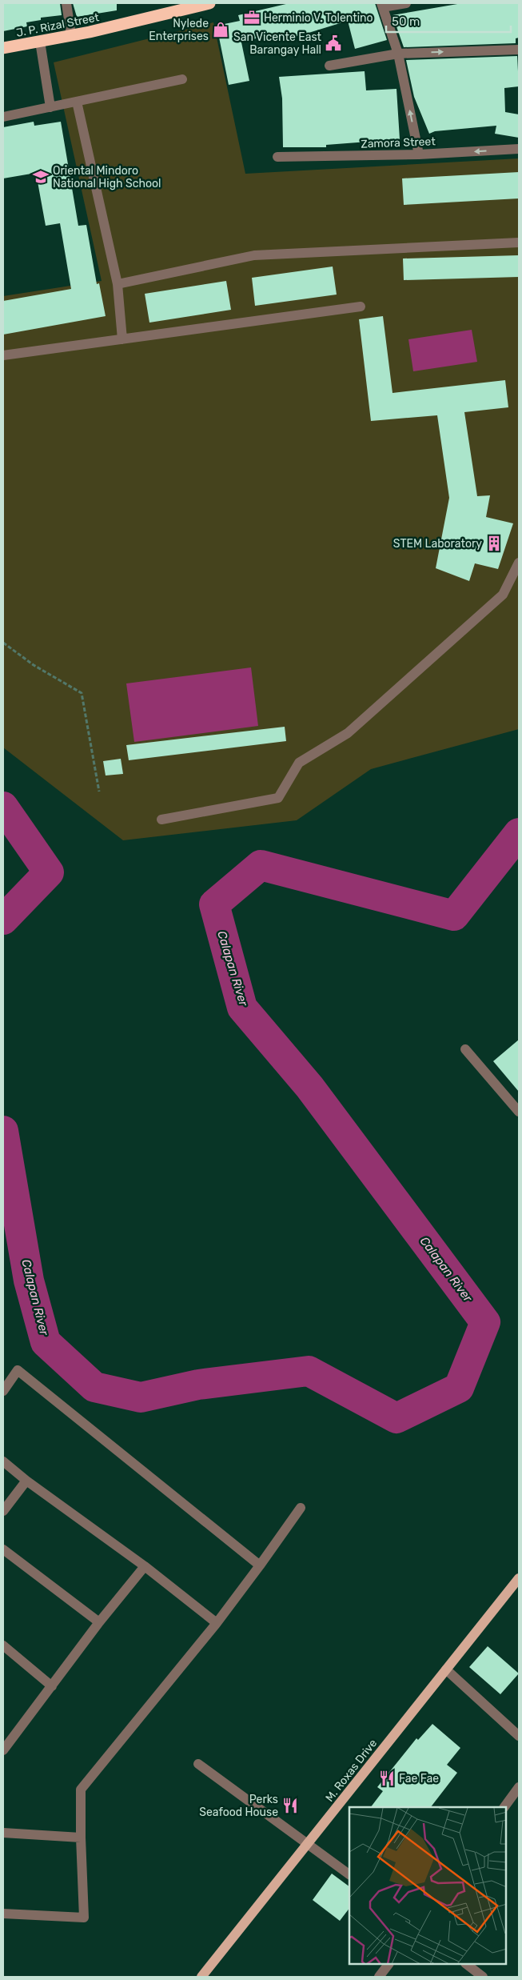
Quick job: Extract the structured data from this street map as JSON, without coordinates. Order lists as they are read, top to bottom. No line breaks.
{"streets":{"highway":["J. P. Rizal Street"],"main road":["M. Roxas Drive"],"street":["Zamora Street"]},"one_way":["Zamora Street"],"water":["Calapan River"],"places":{"office":["Herminio V. Tolentino"],"shop":["Nylede Enterprises"],"public building":["San Vicente East Barangay Hall"],"school or university":["Oriental Mindoro National High School"],"building":["STEM Laboratory"],"restaurant":["Fae Fae","Perks Seafood House"]},"scale_bar":"50 m"}
